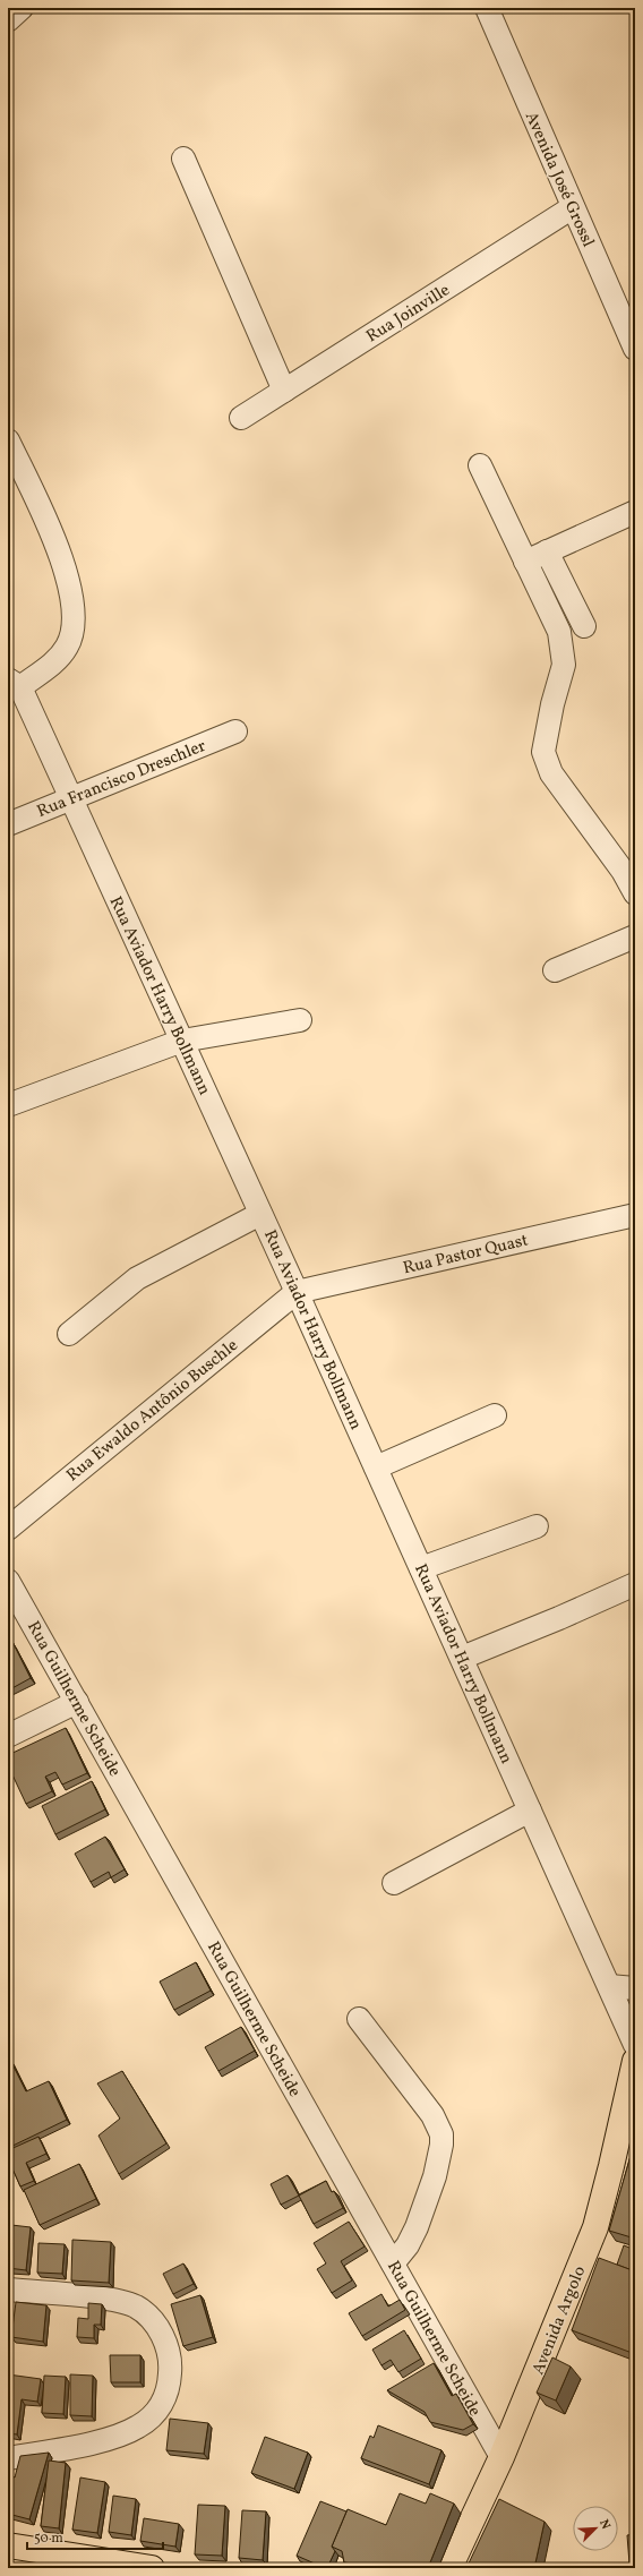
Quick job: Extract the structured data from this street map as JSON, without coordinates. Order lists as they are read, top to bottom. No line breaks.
{"streets":{"main road":["Avenida Argolo"],"street":["Avenida José Grossl","Rua Joinville","Rua Francisco Dreschler","Rua Aviador Harry Bollmann","Rua Pastor Quast","Rua Ewaldo Antônio Buschle","Rua Guilherme Scheide"]},"crossings":[["Avenida José Grossl","Rua Joinville"],["Rua Francisco Dreschler","Rua Aviador Harry Bollmann"],["Rua Aviador Harry Bollmann","Rua Pastor Quast"],["Rua Aviador Harry Bollmann","Rua Ewaldo Antônio Buschle"],["Rua Pastor Quast","Rua Ewaldo Antônio Buschle"],["Rua Guilherme Scheide","Avenida Argolo"]],"scale_bar":"50 m","north":"top right"}
